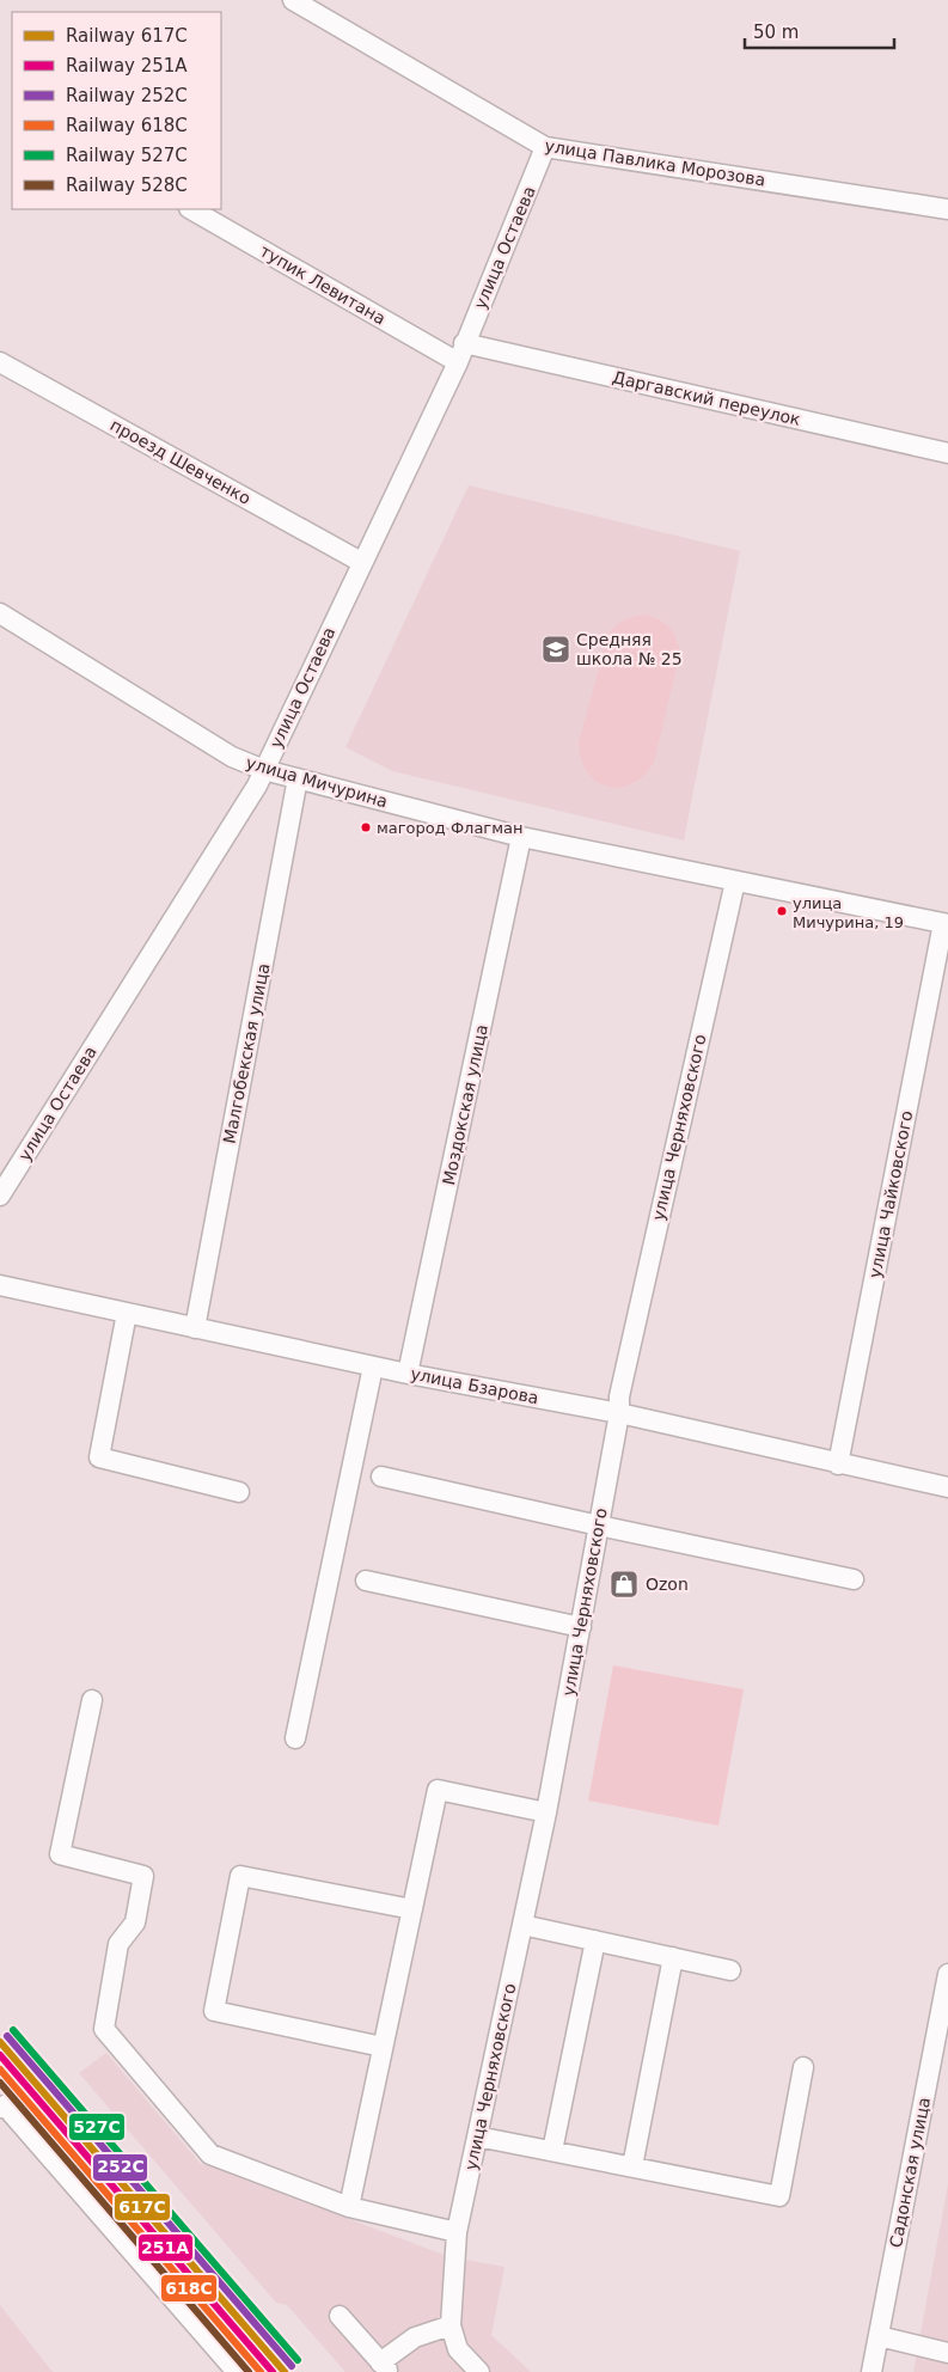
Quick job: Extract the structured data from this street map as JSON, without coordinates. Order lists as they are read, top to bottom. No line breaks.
{"streets":{"street":["улица Павлика Морозова","улица Остаева","тупик Левитана","Даргавский переулок","проезд Шевченко","улица Мичурина","Малгобекская улица","Моздокская улица","улица Черняховского","улица Чайковского","улица Бзарова","Садонская улица"]},"crossings":[["улица Павлика Морозова","улица Остаева"],["улица Остаева","тупик Левитана"],["улица Остаева","Даргавский переулок"],["улица Остаева","проезд Шевченко"],["улица Остаева","улица Мичурина"],["улица Мичурина","Малгобекская улица"],["улица Мичурина","Моздокская улица"],["улица Мичурина","улица Черняховского"],["улица Мичурина","улица Чайковского"],["Малгобекская улица","улица Бзарова"],["Моздокская улица","улица Бзарова"],["улица Черняховского","улица Бзарова"],["улица Чайковского","улица Бзарова"]],"places":{"school or university":["Средняя школа № 25"],"other":["магород Флагман","улица Мичурина, 19"],"shop":["Ozon"]},"lines":["rail line 527С","rail line 252С","rail line 617C","rail line 251А","rail line 618С","rail line 528С"],"legend":["Railway 617C","Railway 251А","Railway 252С","Railway 618С","Railway 527С","Railway 528С"],"scale_bar":"50 m"}
